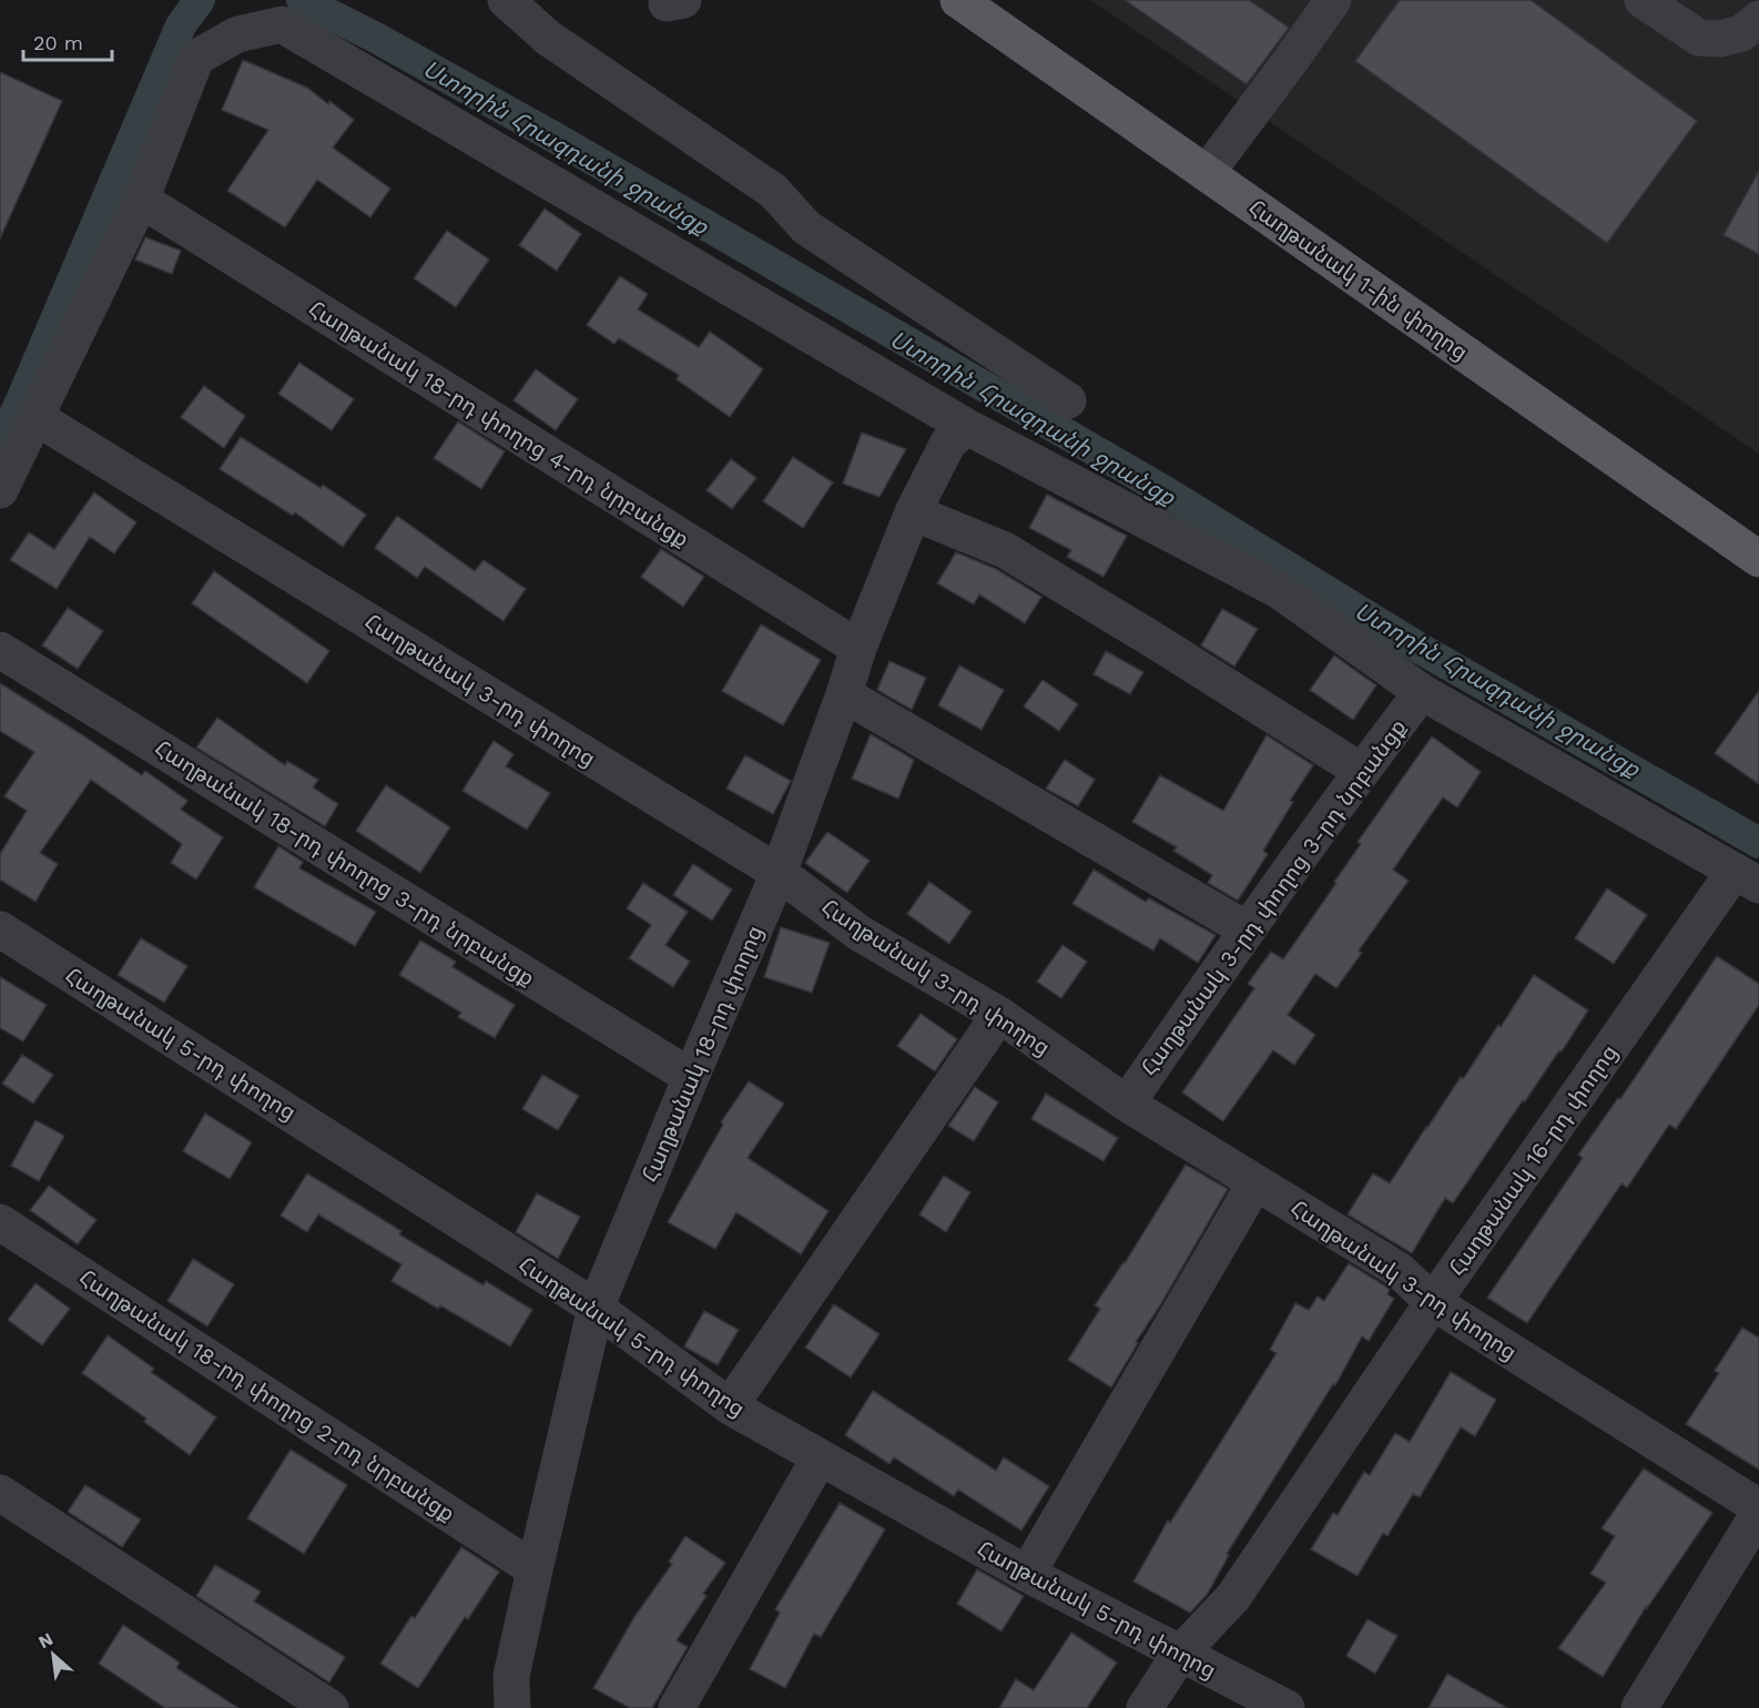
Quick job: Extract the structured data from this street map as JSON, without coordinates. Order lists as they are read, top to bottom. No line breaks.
{"streets":{"main road":["Հաղթանակ 1-ին փողոց"],"street":["Հաղթանակ 18-րդ փողոց 4-րդ նրբանցք","Հաղթանակ 3-րդ փողոց","Հաղթանակ 18-րդ փողոց 3-րդ նրբանցք","Հաղթանակ 3-րդ փողոց 3-րդ նրբանցք","Հաղթանակ 5-րդ փողոց","Հաղթանակ 18-րդ փողոց","Հաղթանակ 16-րդ փողոց","Հաղթանակ 18-րդ փողոց 2-րդ նրբանցք"]},"crossings":[["Հաղթանակ 18-րդ փողոց 4-րդ նրբանցք","Հաղթանակ 18-րդ փողոց"],["Հաղթանակ 3-րդ փողոց","Հաղթանակ 3-րդ փողոց 3-րդ նրբանցք"],["Հաղթանակ 3-րդ փողոց","Հաղթանակ 18-րդ փողոց"],["Հաղթանակ 3-րդ փողոց","Հաղթանակ 16-րդ փողոց"],["Հաղթանակ 18-րդ փողոց 3-րդ նրբանցք","Հաղթանակ 18-րդ փողոց"],["Հաղթանակ 5-րդ փողոց","Հաղթանակ 18-րդ փողոց"],["Հաղթանակ 5-րդ փողոց","Հաղթանակ 16-րդ փողոց"],["Հաղթանակ 18-րդ փողոց","Հաղթանակ 18-րդ փողոց 2-րդ նրբանցք"]],"water":["Ստորին Հրազդանի ջրանցք"],"scale_bar":"20 m","north":"top left"}
